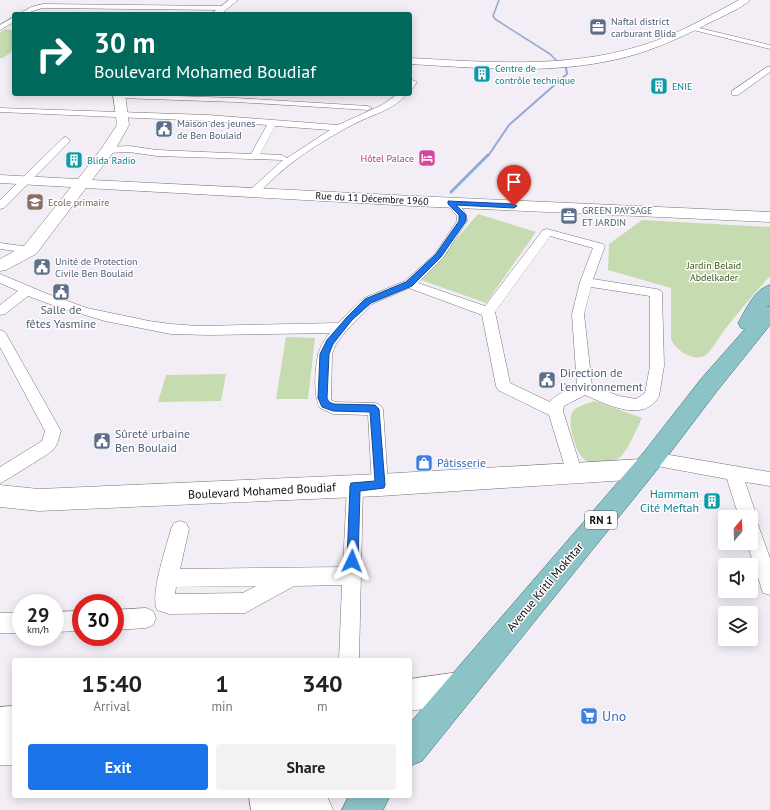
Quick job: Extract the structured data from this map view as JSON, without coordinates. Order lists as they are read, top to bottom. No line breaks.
{"streets":{"main road":["Rue du 11 Décembre 1960","Boulevard Mohamed Boudiaf","RN 1","Avenue Kritli Mokhtar"]},"crossings":[["Boulevard Mohamed Boudiaf","Avenue Kritli Mokhtar"],["RN 1","Avenue Kritli Mokhtar"]],"parks":["Jardin Belaïd Abdelkader"],"places":{"office":["Naftal district carburant Blida","GREEN PAYSAGE ET JARDIN"],"building":["Centre de contrôle technique","ENIE","Blida Radio","Hammam Cité Meftah"],"public building":["Maison des jeunes de Ben Boulaid","Unité de Protection Civile Ben Boulaid","Salle de fêtes Yasmine","Direction de l'environnement","Sûreté urbaine Ben Boulaid"],"hotel":["Hôtel Palace"],"school or university":["Ecole primaire"],"shop":["Pâtisserie"],"supermarket":["Uno"]},"north":"top","page":{"turn":["30 m","Boulevard Mohamed Boudiaf"],"speed":"29 km/h","limit":"30","eta":["15:40","Arrival","1","min","340","m"],"buttons":["Exit","Share"]}}
